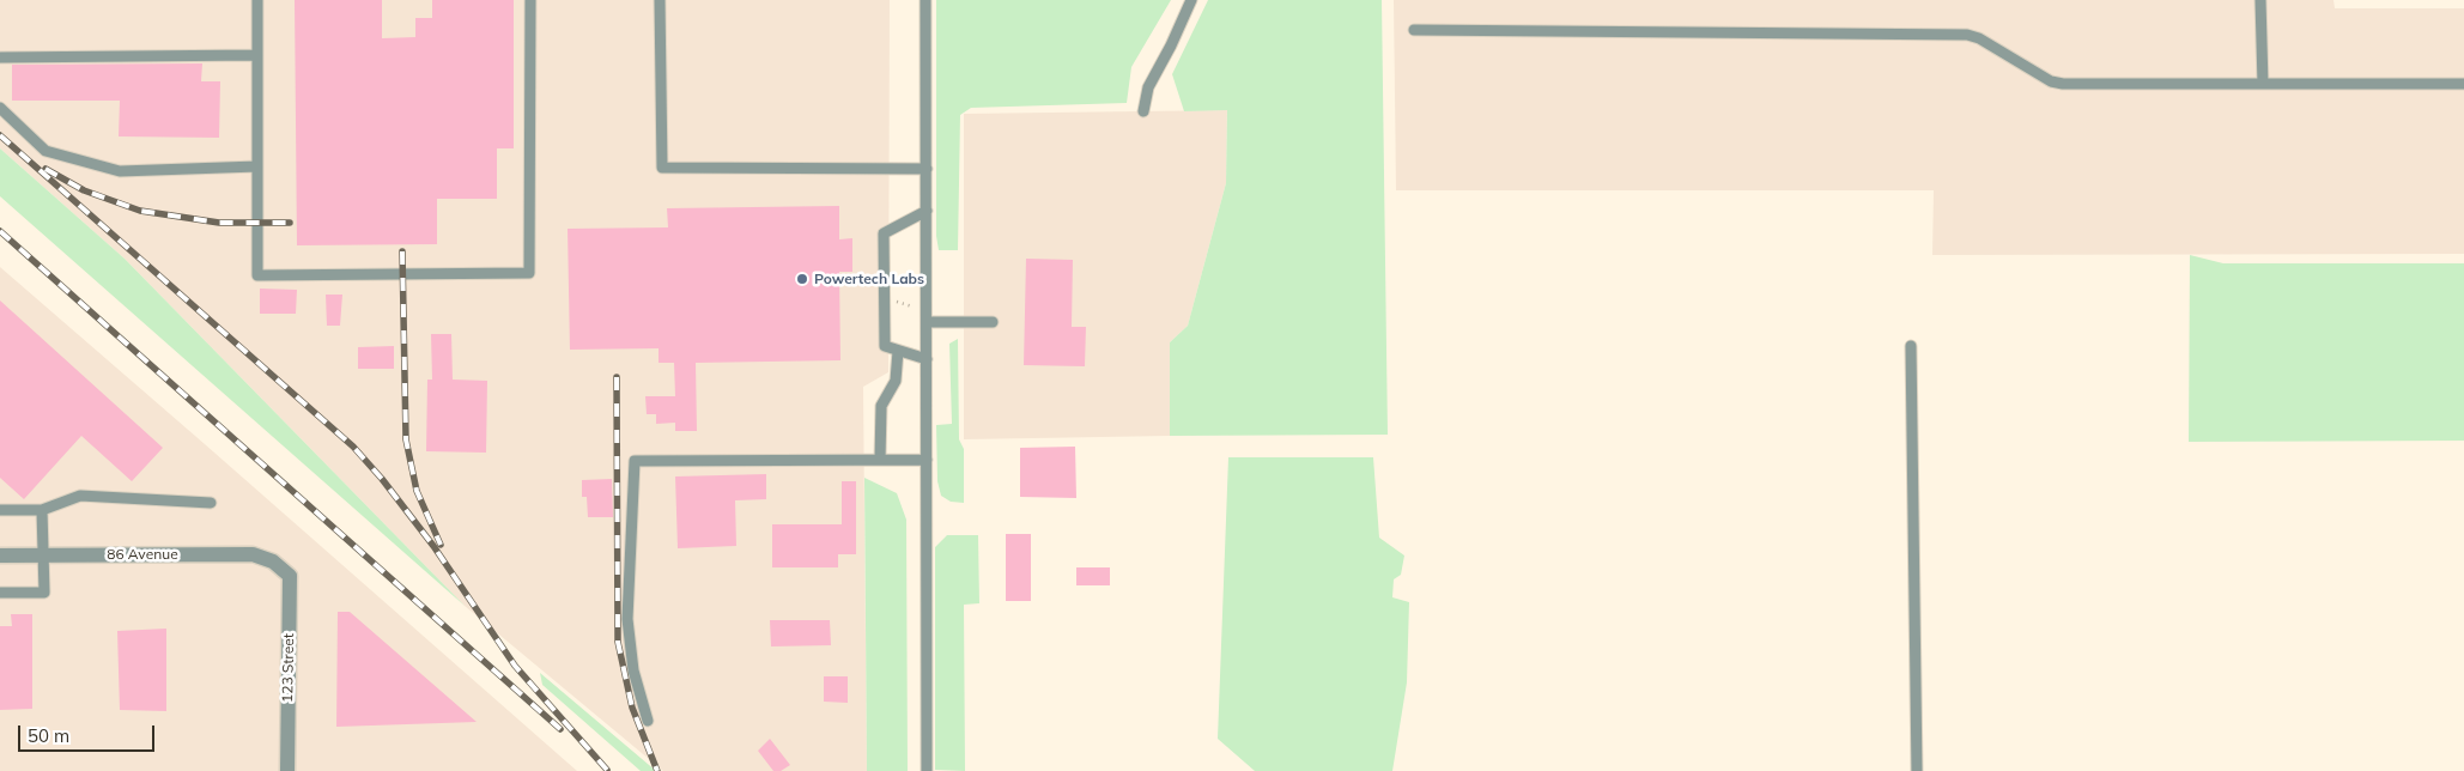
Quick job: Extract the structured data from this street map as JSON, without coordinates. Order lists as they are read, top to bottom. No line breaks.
{"streets":{"street":["86 Avenue","123 Street"]},"crossings":[["86 Avenue","123 Street"]],"places":["Powertech Labs"],"scale_bar":"50 m"}
